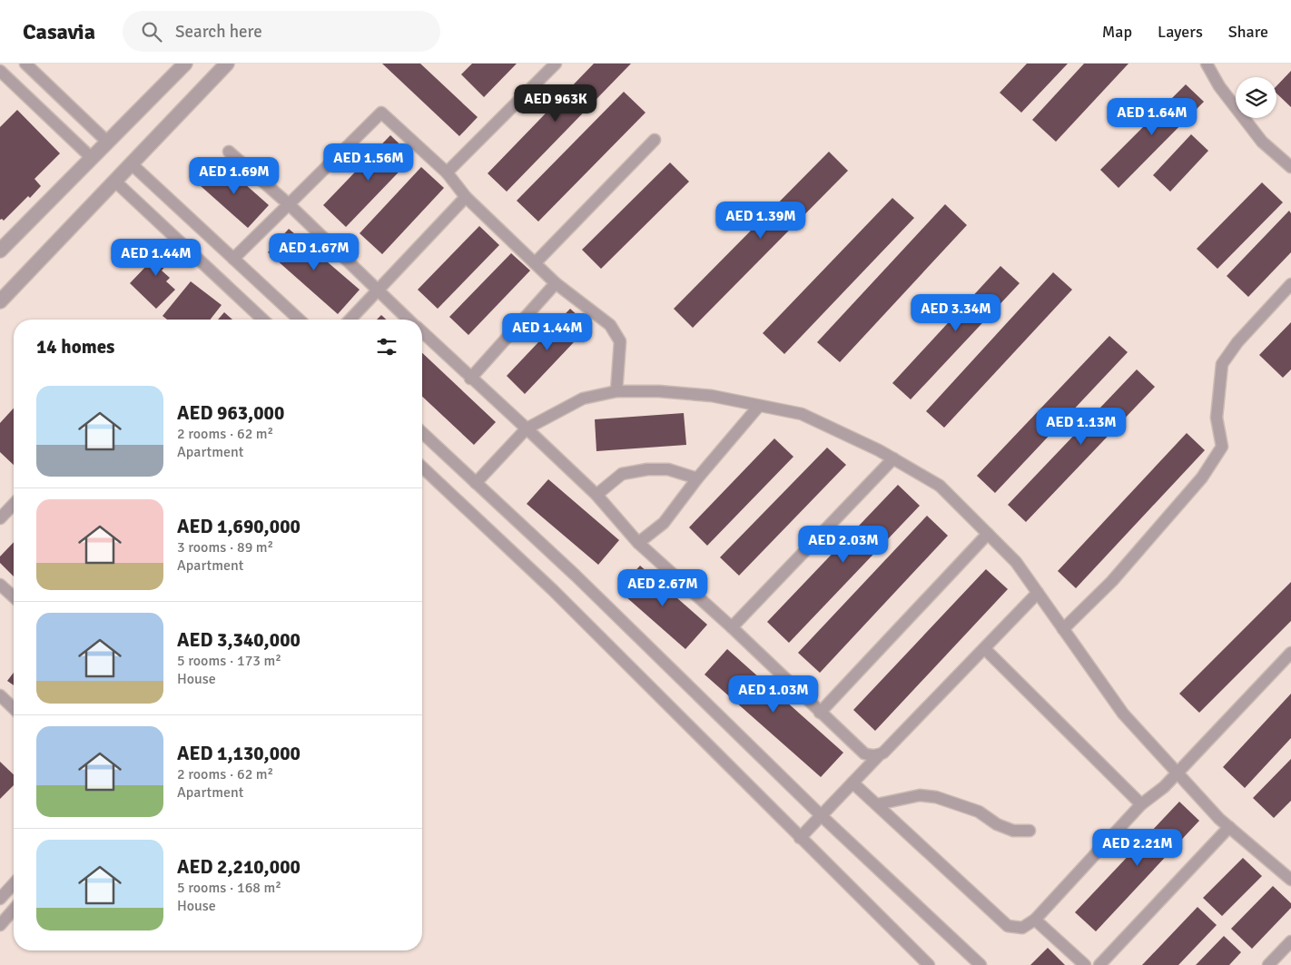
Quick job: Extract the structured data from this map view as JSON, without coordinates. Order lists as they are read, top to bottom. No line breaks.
{"page":{"header":"Casavia","search":"Search here","nav":["Map","Layers","Share"],"price":["AED 963K","AED 1.64M","AED 1.56M","AED 1.69M","AED 1.39M","AED 1.67M","AED 1.44M","AED 3.34M","AED 1.44M","AED 1.13M","AED 2.03M","AED 2.67M","AED 1.03M","AED 2.21M"],"heading":"14 homes","list":[{"name":"AED 963,000","note":"2 rooms · 62 m² · Apartment"},{"name":"AED 1,690,000","note":"3 rooms · 89 m² · Apartment"},{"name":"AED 3,340,000","note":"5 rooms · 173 m² · House"},{"name":"AED 1,130,000","note":"2 rooms · 62 m² · Apartment"},{"name":"AED 2,210,000","note":"5 rooms · 168 m² · House"}]}}
